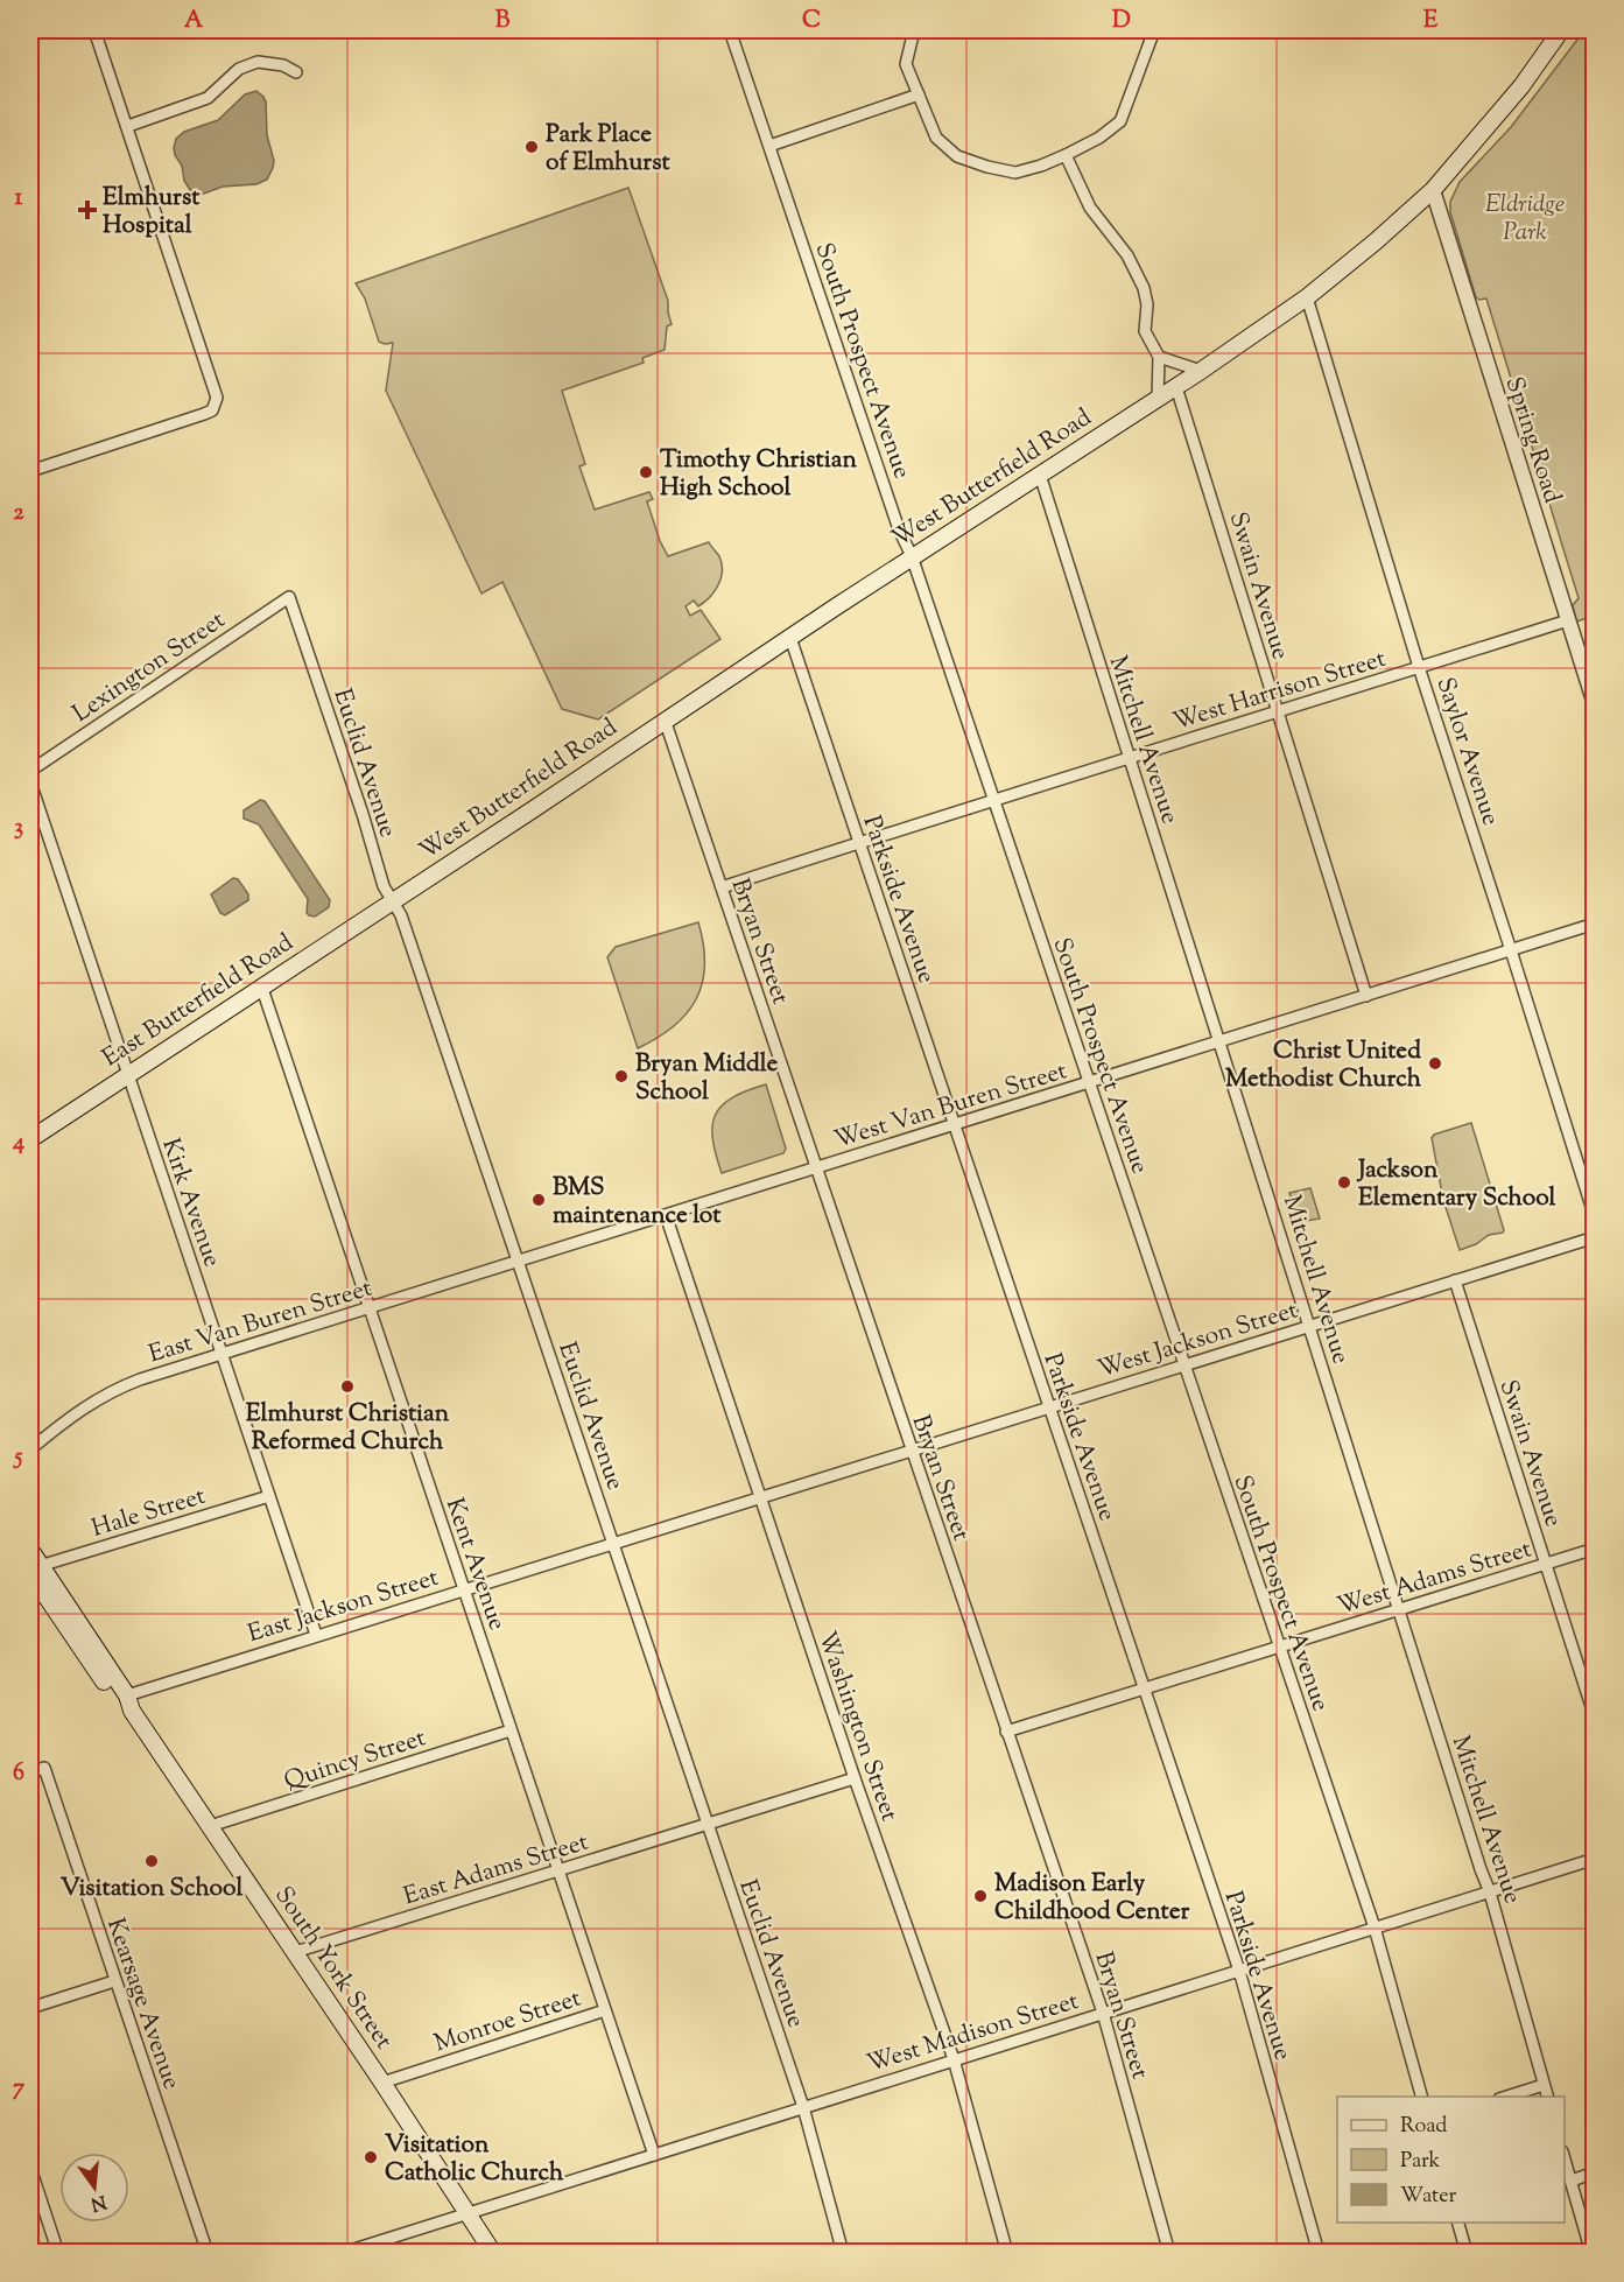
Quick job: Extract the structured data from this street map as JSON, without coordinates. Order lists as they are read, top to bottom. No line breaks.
{"streets":{"main road":["West Butterfield Road","East Butterfield Road","South York Street"],"street":["South Prospect Avenue","Spring Road","Swain Avenue","Lexington Street","West Harrison Street","Mitchell Avenue","Saylor Avenue","Euclid Avenue","Parkside Avenue","Bryan Street","West Van Buren Street","Kirk Avenue","East Van Buren Street","West Jackson Street","Hale Street","Kent Avenue","West Adams Street","East Jackson Street","Washington Street","Quincy Street","East Adams Street","Kearsage Avenue","Monroe Street","West Madison Street"]},"crossings":[["South Prospect Avenue","West Butterfield Road"],["South Prospect Avenue","West Harrison Street"],["South Prospect Avenue","West Van Buren Street"],["South Prospect Avenue","West Jackson Street"],["South Prospect Avenue","West Adams Street"],["South Prospect Avenue","West Madison Street"],["Spring Road","West Butterfield Road"],["Spring Road","West Harrison Street"],["West Butterfield Road","Swain Avenue"],["West Butterfield Road","Mitchell Avenue"],["West Butterfield Road","Saylor Avenue"],["West Butterfield Road","Euclid Avenue"],["West Butterfield Road","Parkside Avenue"],["West Butterfield Road","Bryan Street"],["West Butterfield Road","East Butterfield Road"],["Swain Avenue","West Harrison Street"],["Swain Avenue","West Van Buren Street"],["Swain Avenue","West Jackson Street"],["Swain Avenue","West Adams Street"],["Lexington Street","Euclid Avenue"],["West Harrison Street","Mitchell Avenue"],["West Harrison Street","Saylor Avenue"],["West Harrison Street","Parkside Avenue"],["West Harrison Street","Bryan Street"],["Mitchell Avenue","West Van Buren Street"],["Mitchell Avenue","West Jackson Street"],["Mitchell Avenue","West Adams Street"],["Mitchell Avenue","West Madison Street"],["Saylor Avenue","West Van Buren Street"],["Euclid Avenue","East Butterfield Road"],["Euclid Avenue","West Van Buren Street"],["Euclid Avenue","East Van Buren Street"],["Euclid Avenue","West Jackson Street"],["Euclid Avenue","East Jackson Street"],["Euclid Avenue","East Adams Street"],["Euclid Avenue","West Madison Street"],["Parkside Avenue","West Van Buren Street"],["Parkside Avenue","West Jackson Street"],["Parkside Avenue","West Adams Street"],["Parkside Avenue","West Madison Street"],["Bryan Street","West Van Buren Street"],["Bryan Street","West Jackson Street"],["Bryan Street","West Adams Street"],["Bryan Street","West Madison Street"],["East Butterfield Road","Kirk Avenue"],["East Butterfield Road","Kent Avenue"],["West Van Buren Street","East Van Buren Street"],["West Van Buren Street","Washington Street"],["Kirk Avenue","East Van Buren Street"],["Kirk Avenue","Hale Street"],["Kirk Avenue","East Jackson Street"],["East Van Buren Street","Kent Avenue"],["West Jackson Street","East Jackson Street"],["West Jackson Street","Washington Street"],["Hale Street","South York Street"],["Kent Avenue","East Jackson Street"],["Kent Avenue","Quincy Street"],["Kent Avenue","East Adams Street"],["Kent Avenue","Monroe Street"],["Kent Avenue","West Madison Street"],["East Jackson Street","South York Street"],["Washington Street","West Madison Street"],["Quincy Street","South York Street"],["East Adams Street","South York Street"],["South York Street","Monroe Street"],["South York Street","West Madison Street"]],"parks":["Eldridge Park"],"places":{"other":["Park Place of Elmhurst","Timothy Christian High School","Christ United Methodist Church","Bryan Middle School","Jackson Elementary School","BMS maintenance lot","Elmhurst Christian Reformed Church","Visitation School","Madison Early Childhood Center","Visitation Catholic Church"],"health":["Elmhurst Hospital"]},"legend":["Road","Park","Water"],"north":"bottom","grid":{"columns":["A","B","C","D","E"],"rows":["1","2","3","4","5","6","7"]}}
